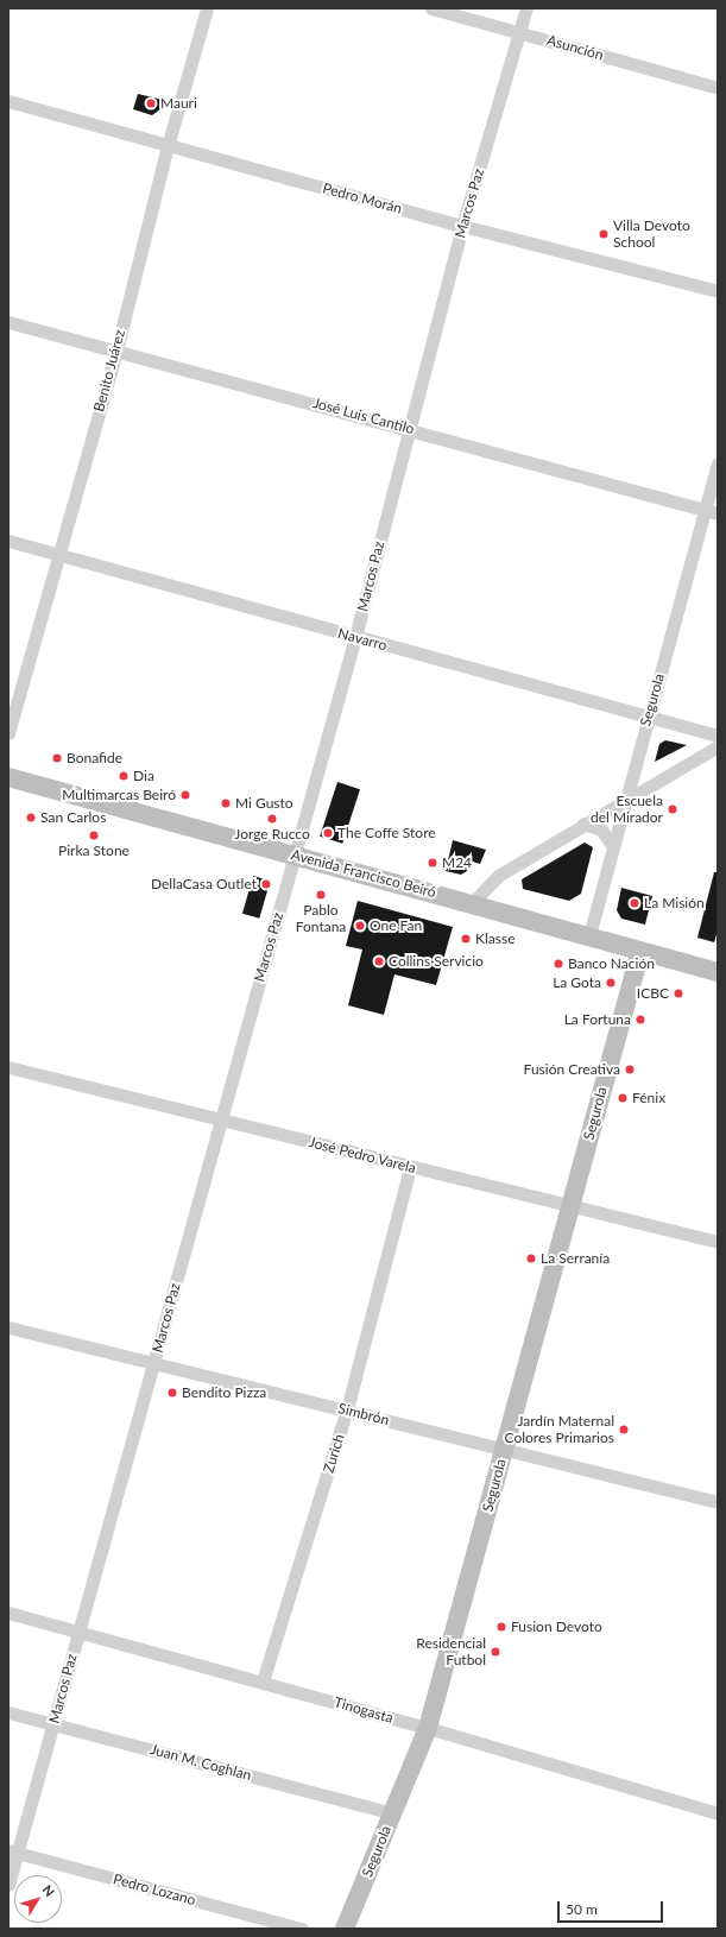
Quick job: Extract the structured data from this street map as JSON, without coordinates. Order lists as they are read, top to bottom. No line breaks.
{"streets":{"street":["Asunción","Pedro Morán","Marcos Paz","Benito Juárez","José Luis Cantilo","Navarro","Segurola","Avenida Francisco Beiró","José Pedro Varela","Simbrón","Zurich","Tinogasta","Juan M. Coghlan","Pedro Lozano"]},"crossings":[["Asunción","Marcos Paz"],["Pedro Morán","Marcos Paz"],["Pedro Morán","Benito Juárez"],["Marcos Paz","José Luis Cantilo"],["Marcos Paz","Navarro"],["Marcos Paz","Avenida Francisco Beiró"],["Marcos Paz","José Pedro Varela"],["Marcos Paz","Simbrón"],["Marcos Paz","Tinogasta"],["Marcos Paz","Juan M. Coghlan"],["Marcos Paz","Pedro Lozano"],["Benito Juárez","José Luis Cantilo"],["Benito Juárez","Navarro"],["José Luis Cantilo","Segurola"],["Navarro","Segurola"],["Segurola","Avenida Francisco Beiró"],["Segurola","José Pedro Varela"],["Segurola","Simbrón"],["Segurola","Tinogasta"],["Segurola","Juan M. Coghlan"],["José Pedro Varela","Zurich"],["Simbrón","Zurich"],["Zurich","Tinogasta"]],"places":["Mauri","Villa Devoto School","Bonafide","Dia","Multimarcas Beiró","Mi Gusto","Escuela del Mirador","San Carlos","Jorge Rucco","The Coffe Store","Pirka Stone","M24","DellaCasa Outlet","Pablo Fontana","La Misión","One Fan","Klasse","Collins Servicio","Banco Nación","La Gota","ICBC","La Fortuna","Fusión Creativa","Fénix","La Serranía","Bendito Pizza","Jardín Maternal Colores Primarios","Fusion Devoto","Residencial Futbol"],"scale_bar":"50 m","north":"top right"}
